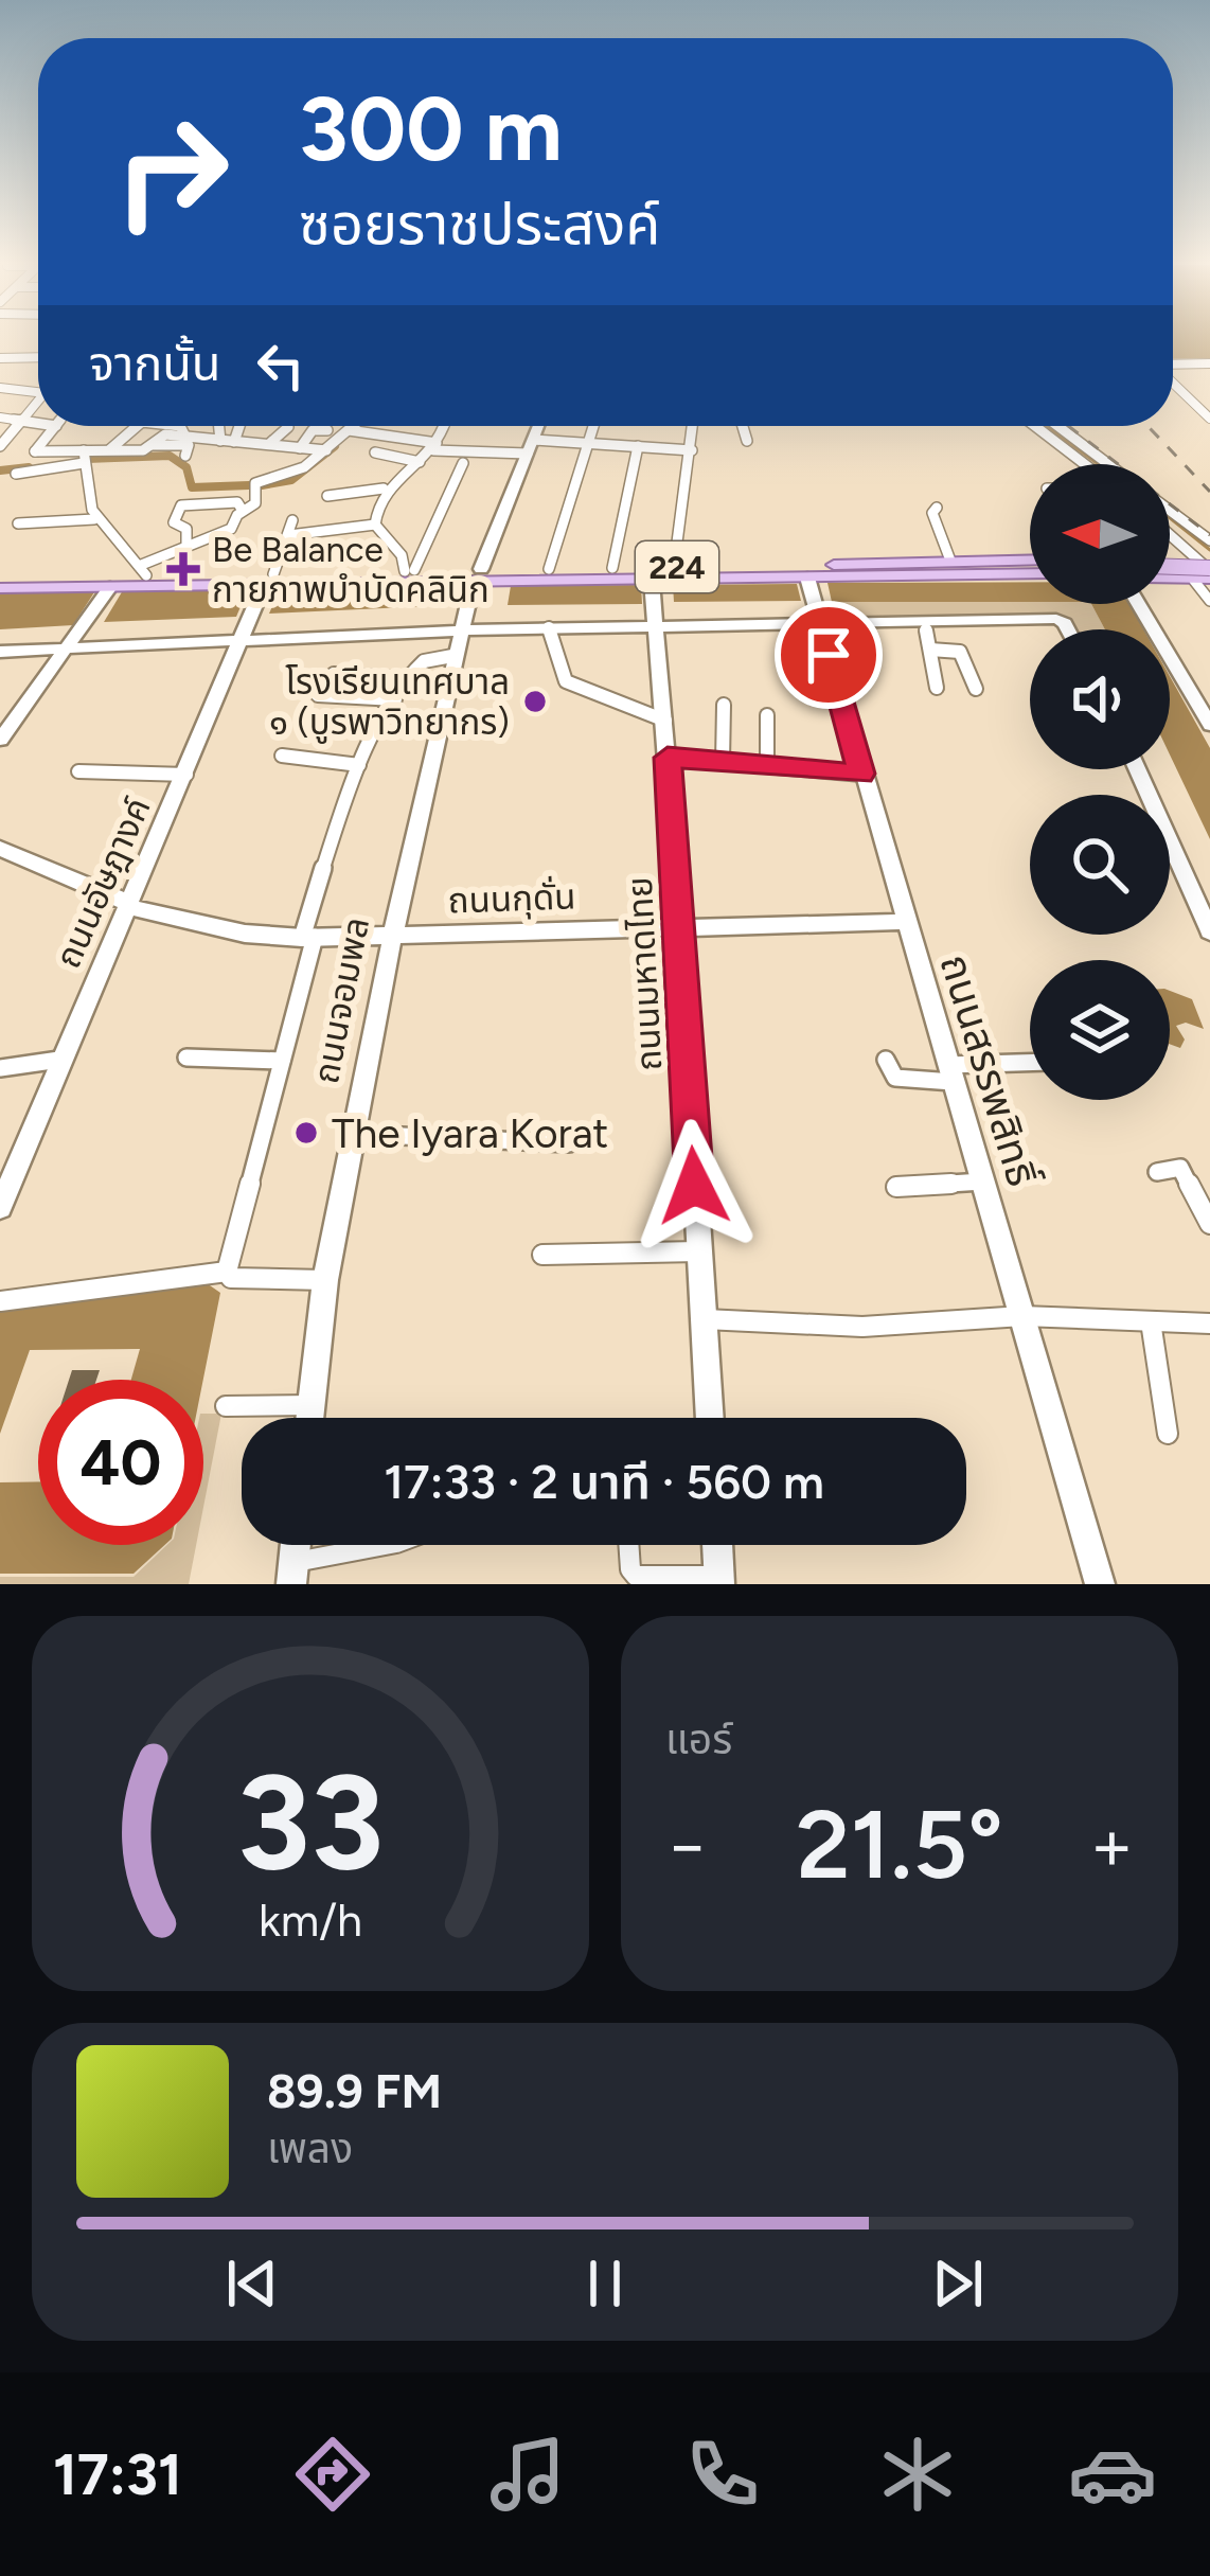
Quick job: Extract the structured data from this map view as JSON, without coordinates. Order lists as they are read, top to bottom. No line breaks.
{"streets":{"main road":["224"],"street":["ถนนอัษฎางค์","ถนนกุดั่น","ถนนมหาดไทย","ถนนจอมพล","ถนนสรรพสิทธิ์"]},"crossings":[["224","ถนนอัษฎางค์"],["224","ถนนจอมพล"],["224","ถนนสรรพสิทธิ์"],["ถนนอัษฎางค์","ถนนกุดั่น"],["ถนนกุดั่น","ถนนมหาดไทย"],["ถนนกุดั่น","ถนนจอมพล"],["ถนนกุดั่น","ถนนสรรพสิทธิ์"]],"places":{"health":["Be Balance กายภาพบำบัดคลินิก"],"other":["โรงเรียนเทศบาล ๑ (บูรพาวิทยากร)","The Iyara Korat"]},"north":"left","page":{"turn":["300 m","ซอยราชประสงค์"],"then":"จากนั้น","limit":"40","trip":"17:33 · 2 นาที · 560 m","tile":"แอร์","heat":["−","21.5°","+"],"song":["89.9 FM","เพลง"],"tabs":"17:31","gauge":["33","km/h"]}}
